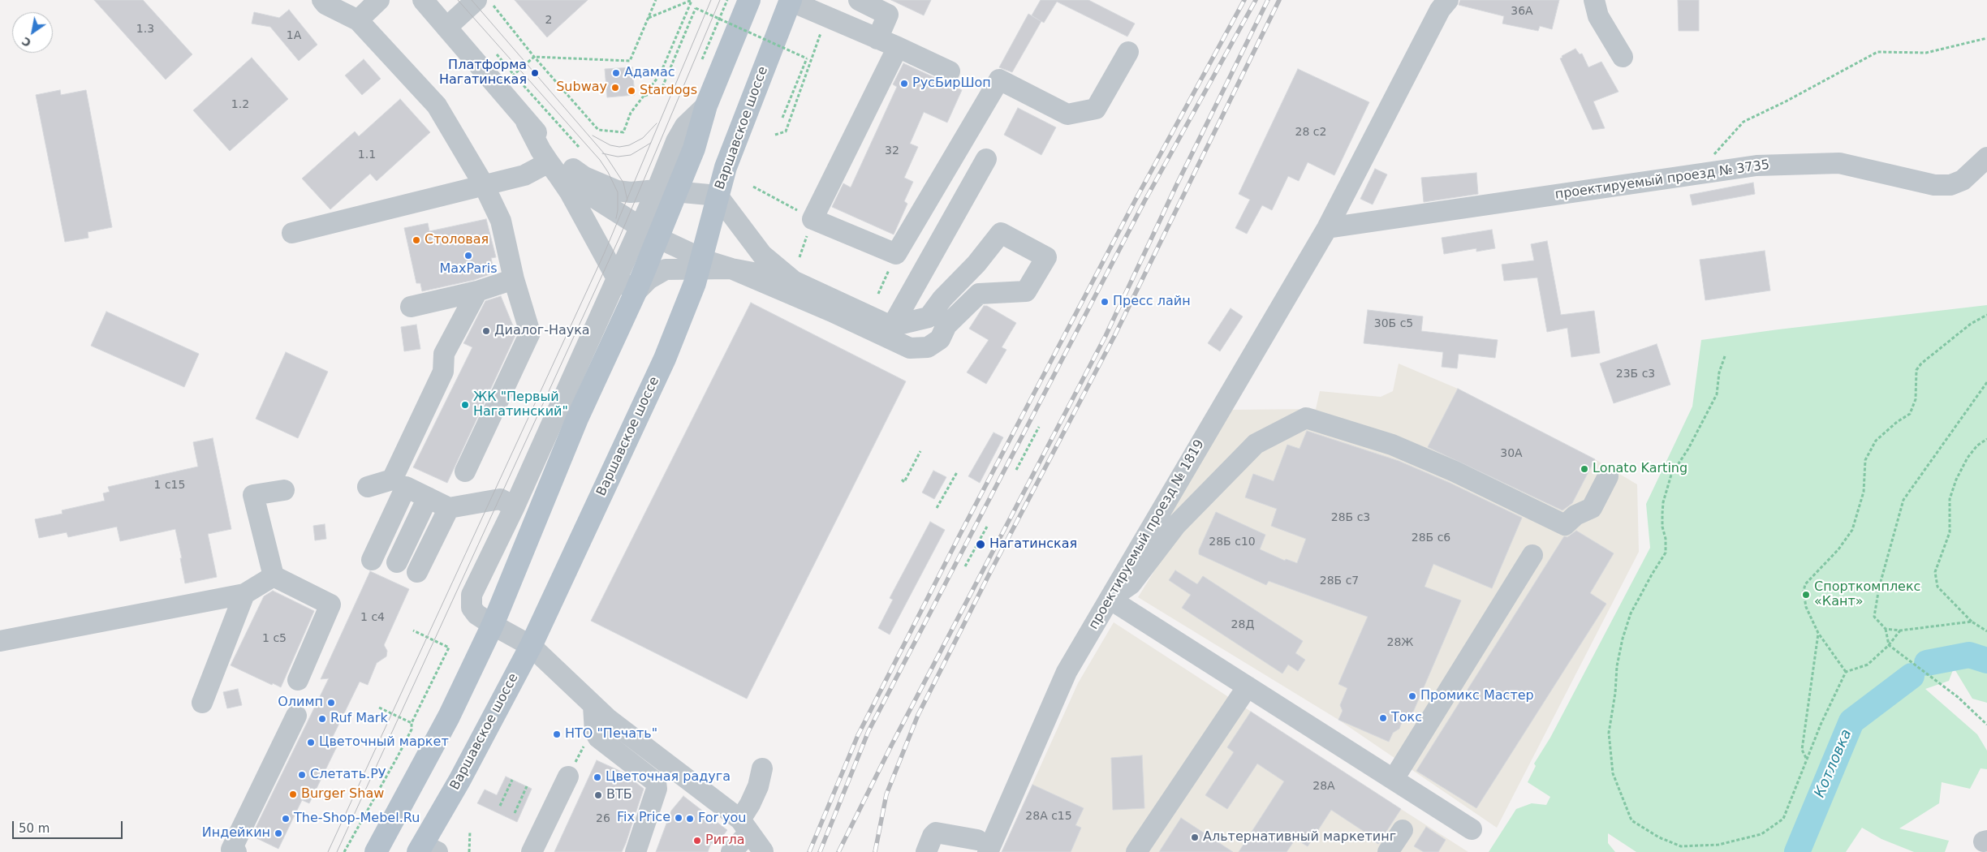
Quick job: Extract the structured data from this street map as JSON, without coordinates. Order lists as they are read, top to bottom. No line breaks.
{"streets":{"main road":["Варшавское шоссе"],"street":["проектируемый проезд № 3735","проектируемый проезд № 1819"]},"crossings":[["проектируемый проезд № 3735","проектируемый проезд № 1819"]],"water":["Котловка"],"places":["Платформа Нагатинская","Адамас","РусБирШоп","Subway","Stardogs","Столовая","MaxParis","Пресс лайн","Диалог-Наука","ЖК \"Первый Нагатинский\"","Lonato Karting","Нагатинская","Спорткомплекс «Кант»","Промикс Мастер","Олимп","Токс","Ruf Mark","НТО \"Печать\"","Цветочный маркет","Слетать.РУ","Цветочная радуга","Burger Shaw","ВТБ","Fix Price","The-Shop-Mebel.Ru","For you","Индейкин","Альтернативный маркетинг","Ригла"],"house_numbers":["36А","2","1.3","1А","1.2","28 с2","32","1.1","30Б с5","23Б с3","30А","1 с15","28Б с3","28Б с6","28Б с10","28Б с7","1 с4","28Д","1 с5","28Ж","28А","28А с15","26"],"scale_bar":"50 m","north":"bottom left"}
